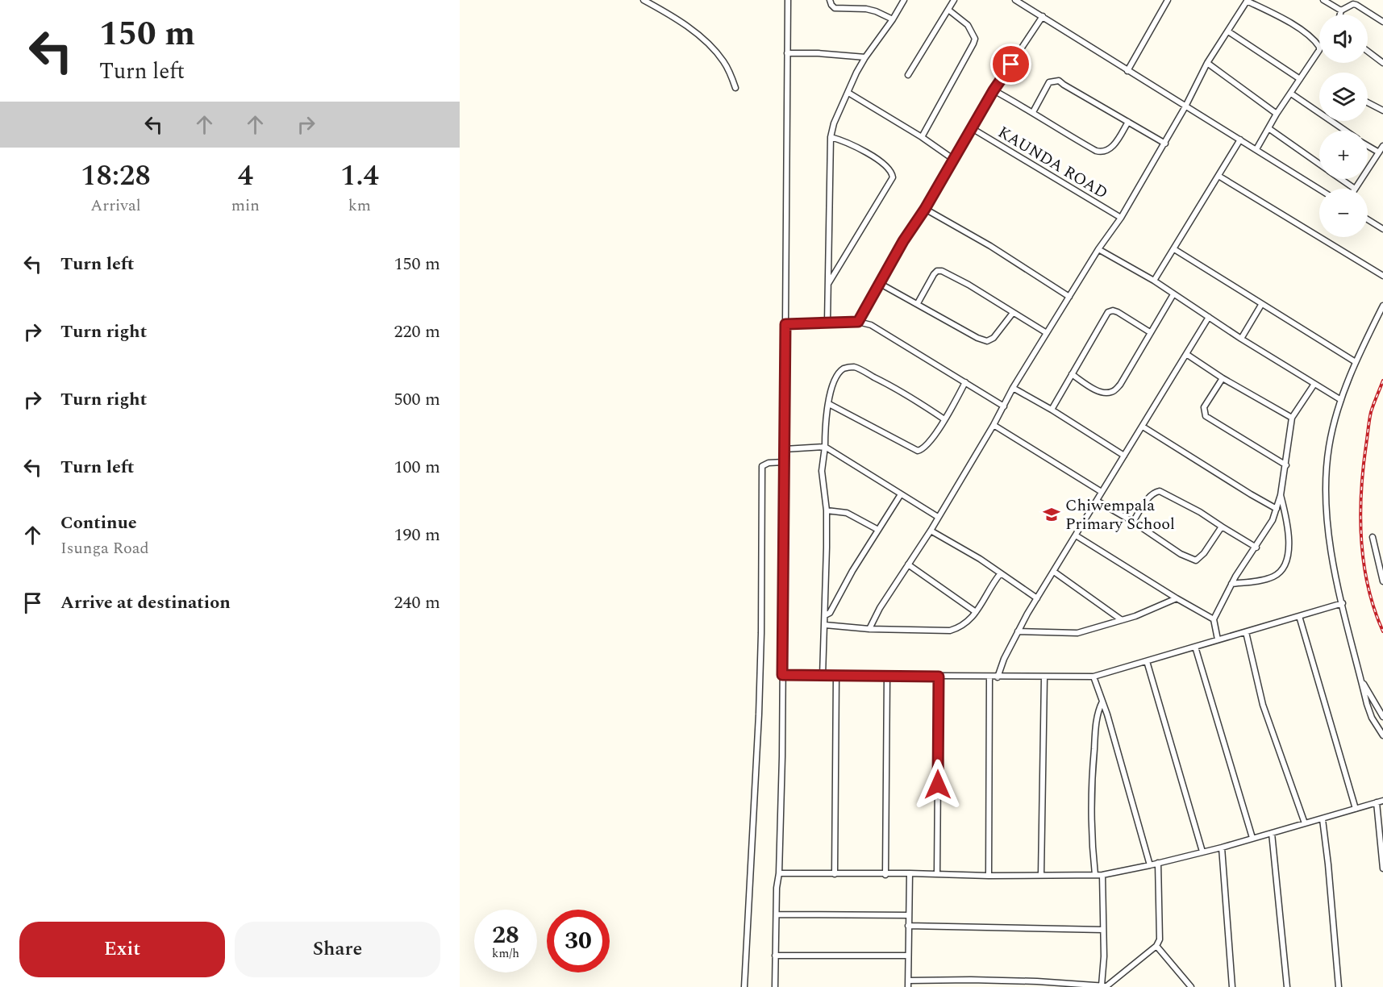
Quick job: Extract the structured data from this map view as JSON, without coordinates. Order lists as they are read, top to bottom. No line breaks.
{"streets":{"street":["KAUNDA ROAD"]},"places":{"school or university":["Chiwempala Primary School"]},"page":{"turn":["150 m","Turn left"],"map_buttons":["+","−"],"eta":["18:28","Arrival","4","min","1.4","km"],"list":[{"name":"Turn left","value":"150 m"},{"name":"Turn right","value":"220 m"},{"name":"Turn right","value":"500 m"},{"name":"Turn left","value":"100 m"},{"name":"Continue","note":"Isunga Road","value":"190 m"},{"name":"Arrive at destination","value":"240 m"}],"speed":"28 km/h","limit":"30","buttons":["Exit","Share"]}}
